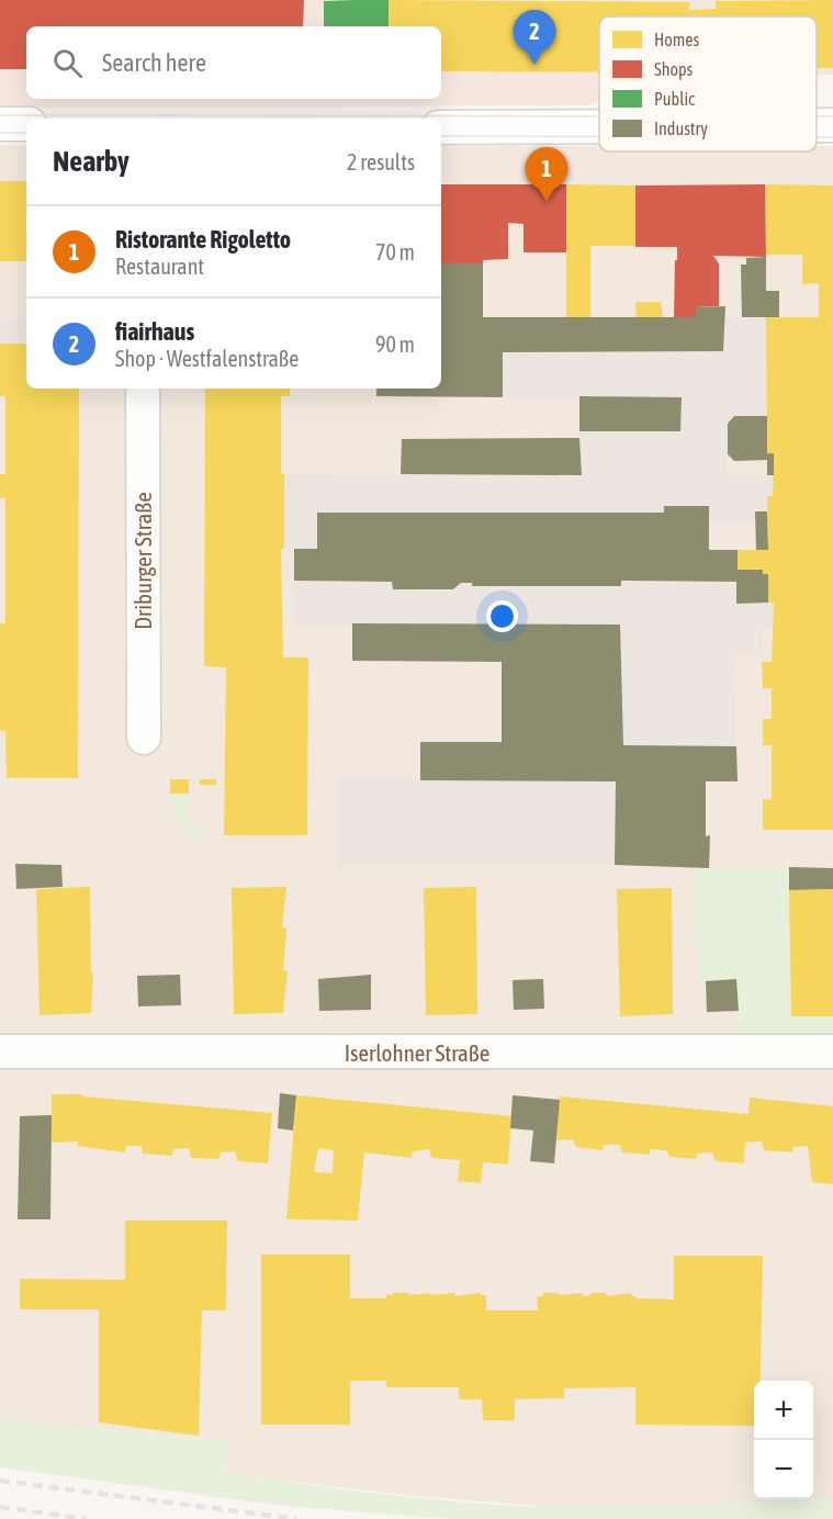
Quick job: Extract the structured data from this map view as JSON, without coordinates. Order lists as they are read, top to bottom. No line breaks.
{"streets":{"street":["Driburger Straße","Iserlohner Straße"]},"legend":["Homes","Shops","Public","Industry"],"page":{"pins":["2","1"],"search":"Search here","heading":["Nearby","2 results"],"list":[{"mark":"1","name":"Ristorante Rigoletto","note":"Restaurant","value":"70 m"},{"mark":"2","name":"fiairhaus","note":"Shop · Westfalenstraße","value":"90 m"}],"map_buttons":["+","−"]}}
